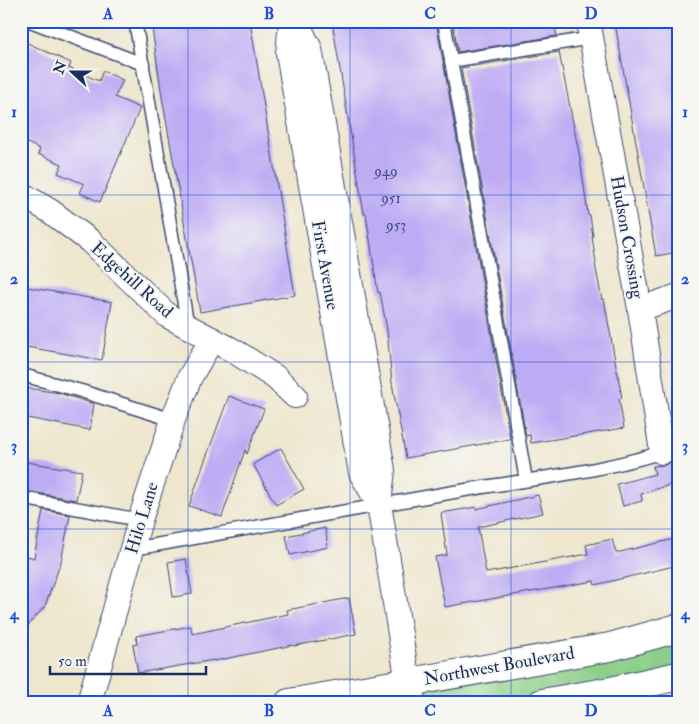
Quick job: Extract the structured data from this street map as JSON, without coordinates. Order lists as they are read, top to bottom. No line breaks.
{"streets":{"main road":["Northwest Boulevard"],"street":["Hudson Crossing","First Avenue","Edgehill Road","Hilo Lane"]},"crossings":[["First Avenue","Northwest Boulevard"],["Edgehill Road","Hilo Lane"]],"house_numbers":["949","951","953"],"scale_bar":"50 m","north":"left","grid":{"columns":["A","B","C","D"],"rows":["1","2","3","4"]}}
